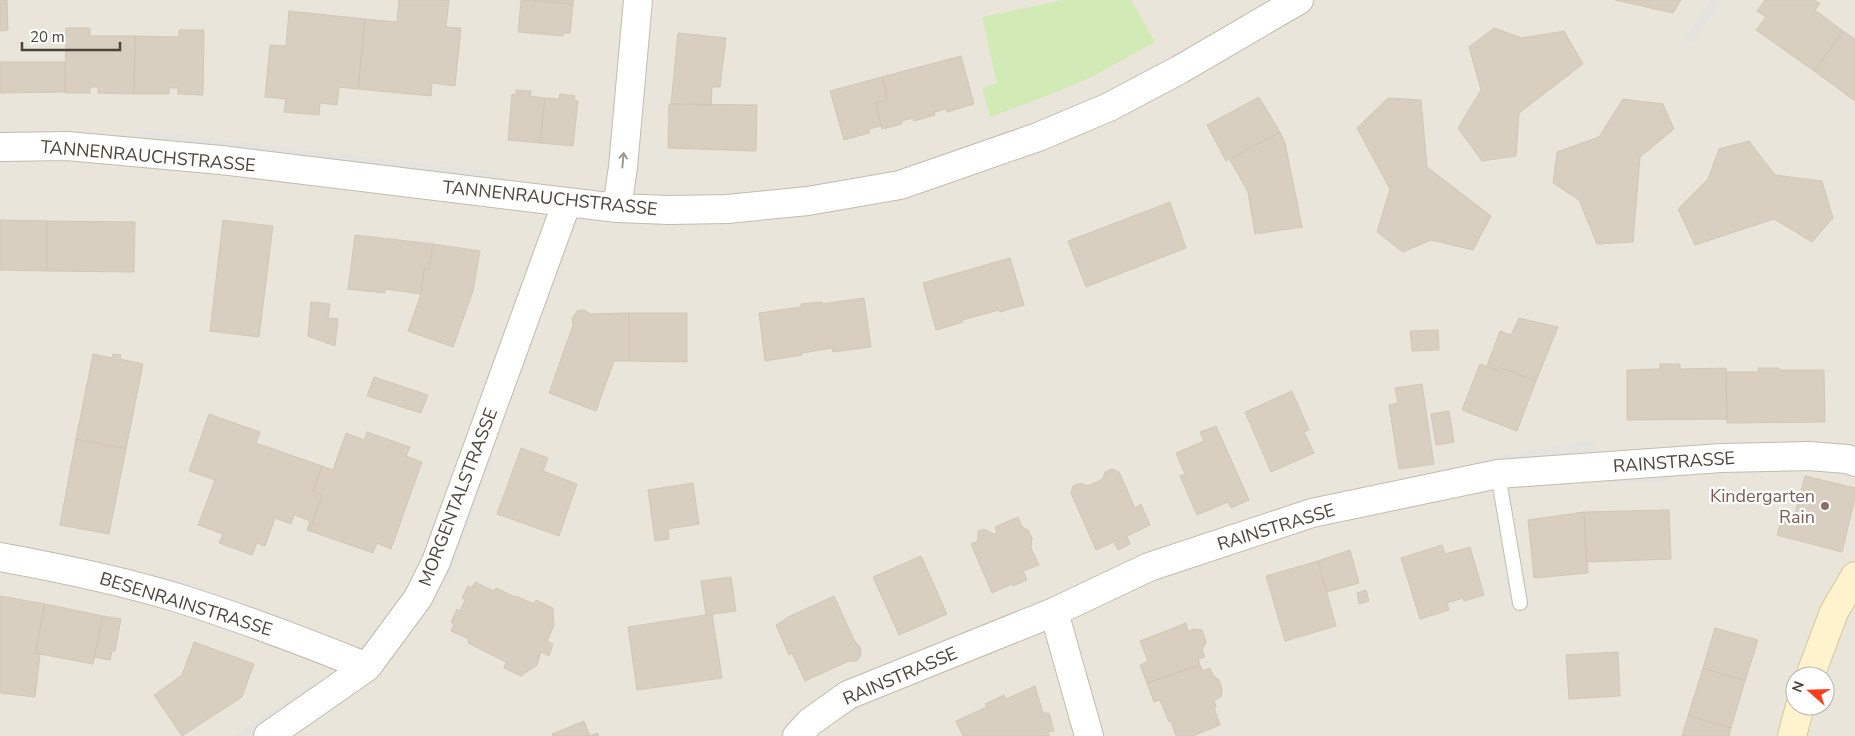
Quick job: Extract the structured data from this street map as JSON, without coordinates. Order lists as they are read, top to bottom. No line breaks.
{"streets":{"street":["TANNENRAUCHSTRASSE","RAINSTRASSE","MORGENTALSTRASSE","BESENRAINSTRASSE"]},"crossings":[["TANNENRAUCHSTRASSE","MORGENTALSTRASSE"],["MORGENTALSTRASSE","BESENRAINSTRASSE"]],"places":["Kindergarten Rain"],"scale_bar":"20 m","north":"left"}
